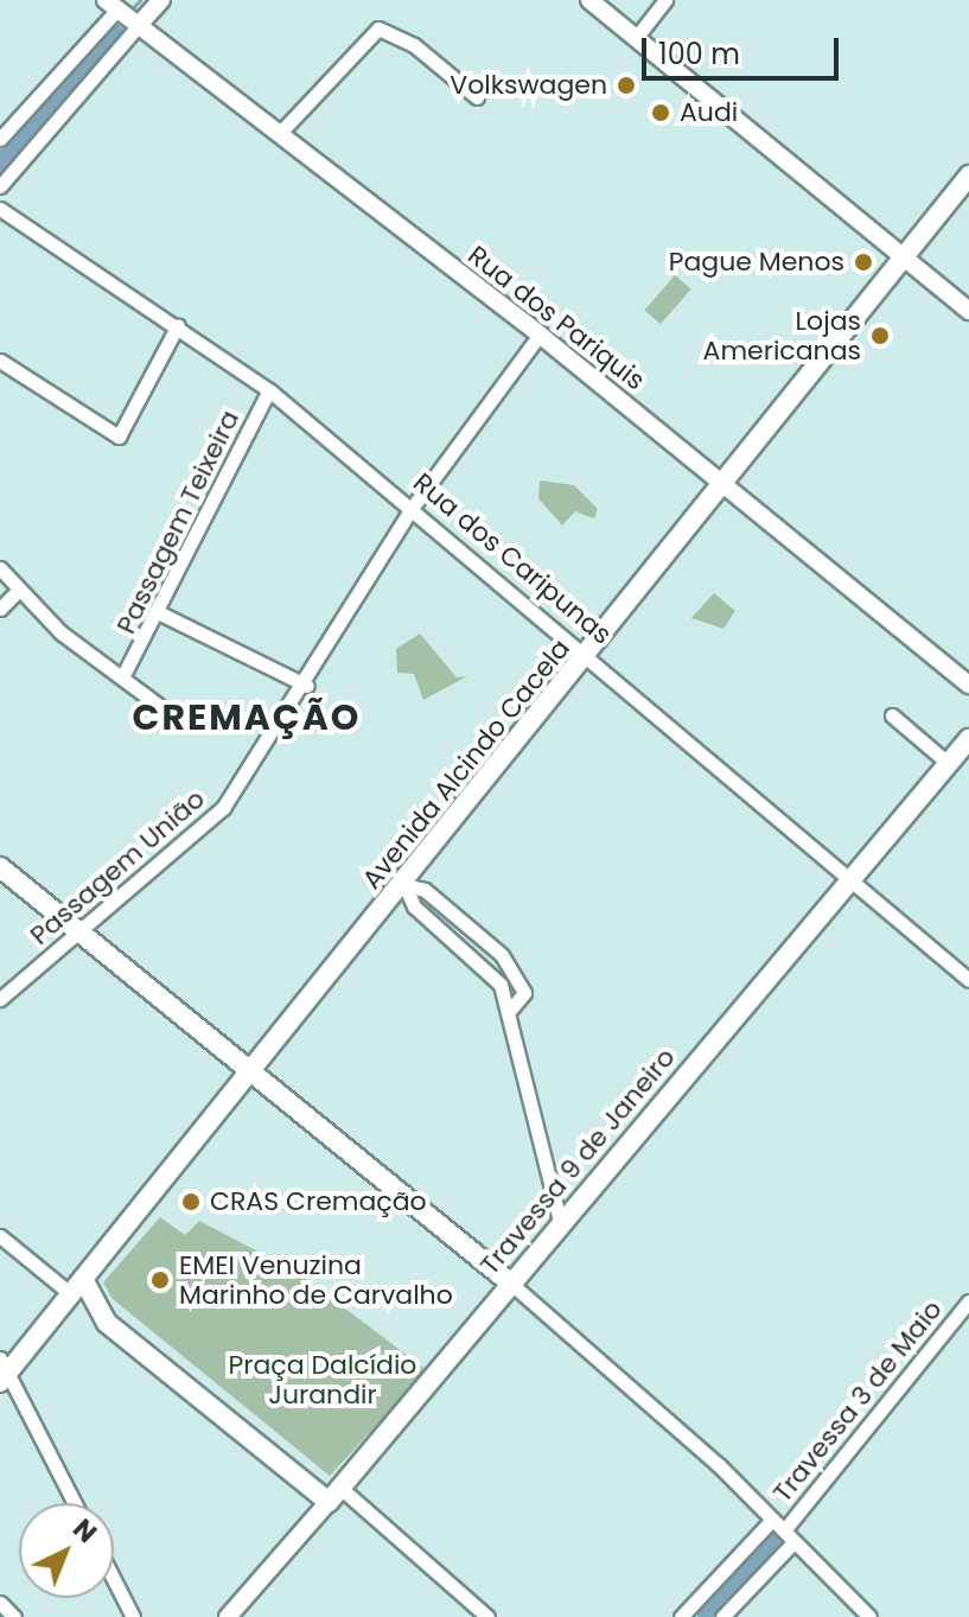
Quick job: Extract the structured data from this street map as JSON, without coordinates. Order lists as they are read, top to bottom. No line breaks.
{"streets":{"main road":["Avenida Alcindo Cacela","Travessa 9 de Janeiro"],"street":["Rua dos Pariquis","Passagem Teixeira","Rua dos Caripunas","Passagem União","Travessa 3 de Maio"]},"crossings":[["Rua dos Pariquis","Avenida Alcindo Cacela"],["Rua dos Pariquis","Passagem União"],["Passagem Teixeira","Rua dos Caripunas"],["Rua dos Caripunas","Avenida Alcindo Cacela"],["Rua dos Caripunas","Passagem União"],["Rua dos Caripunas","Travessa 9 de Janeiro"]],"districts":["CREMAÇÃO"],"parks":["Praça Dalcídio Jurandir"],"places":["Volkswagen","Audi","Pague Menos","Lojas Americanas","CRAS Cremação","EMEI Venuzina Marinho de Carvalho"],"scale_bar":"100 m","north":"top right"}
